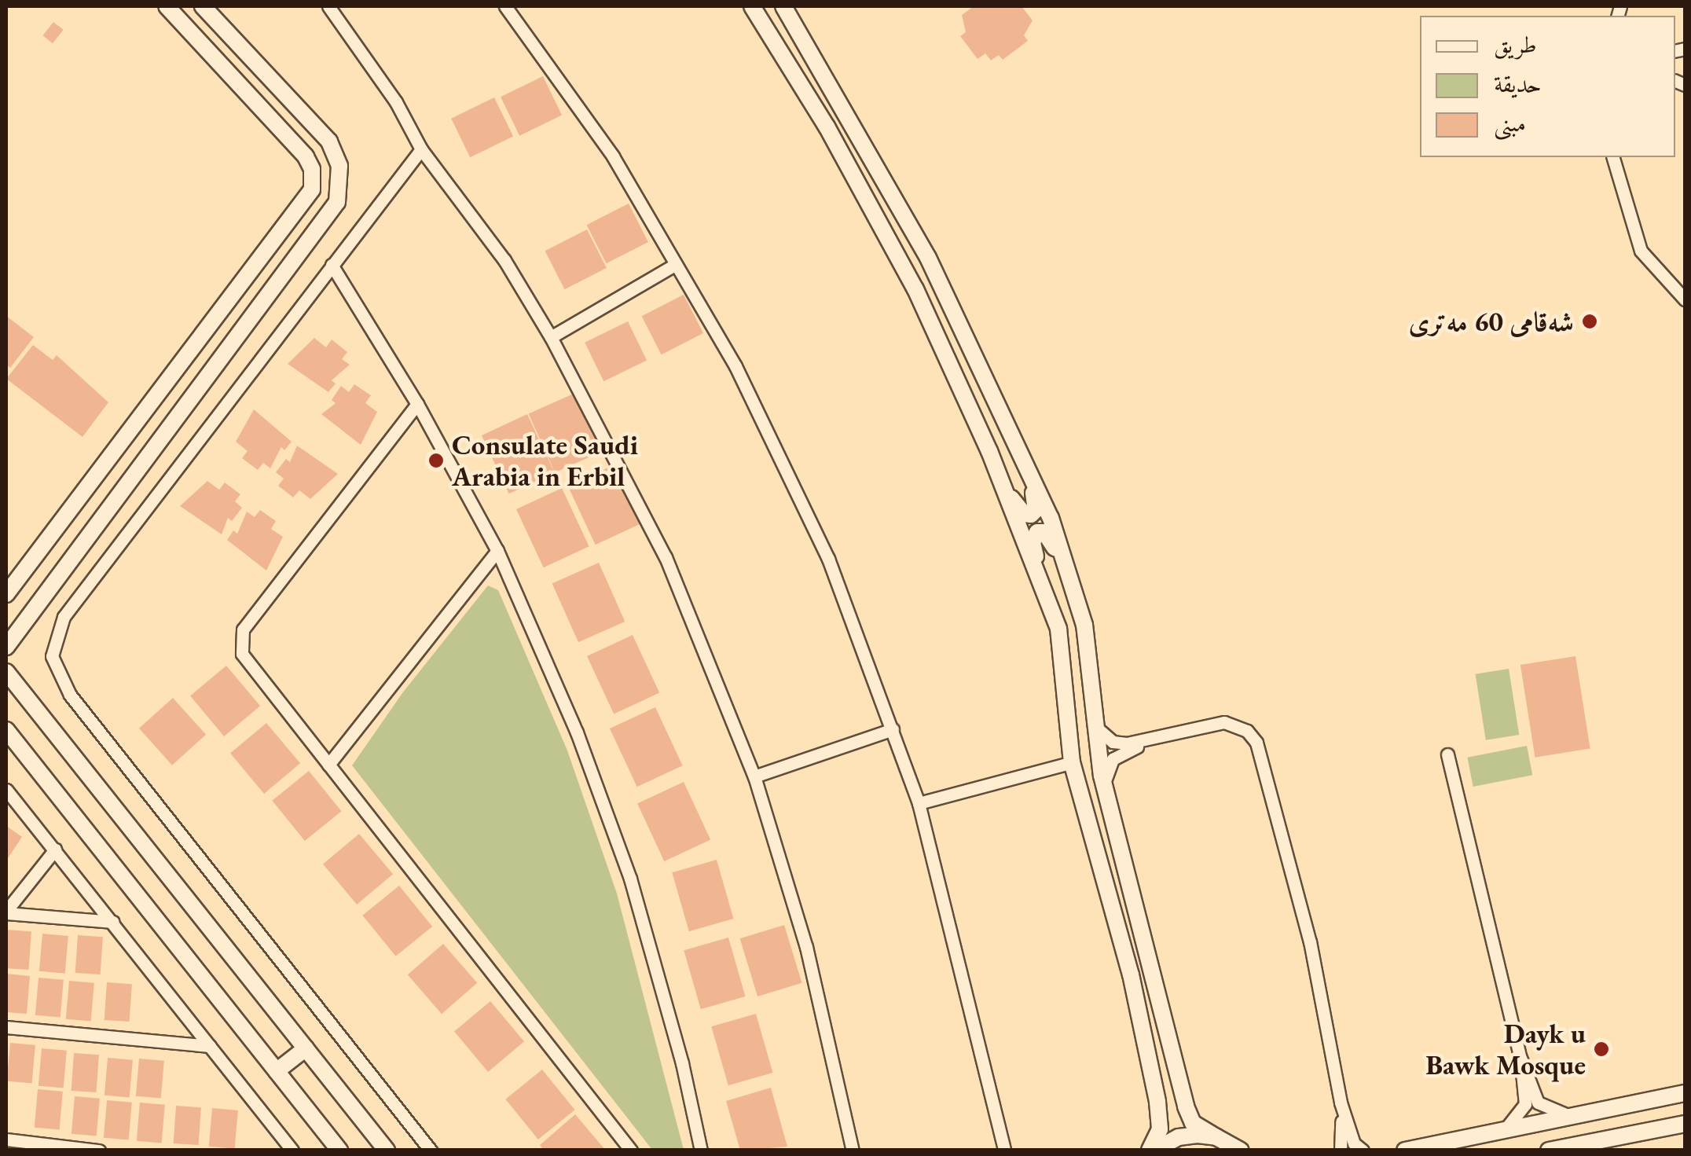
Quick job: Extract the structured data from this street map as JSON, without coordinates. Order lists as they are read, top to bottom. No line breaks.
{"places":["شەقامی 60 مەتری","Consulate Saudi Arabia in Erbil","Dayk u Bawk Mosque"],"legend":["طريق","حديقة","مبنى"]}
